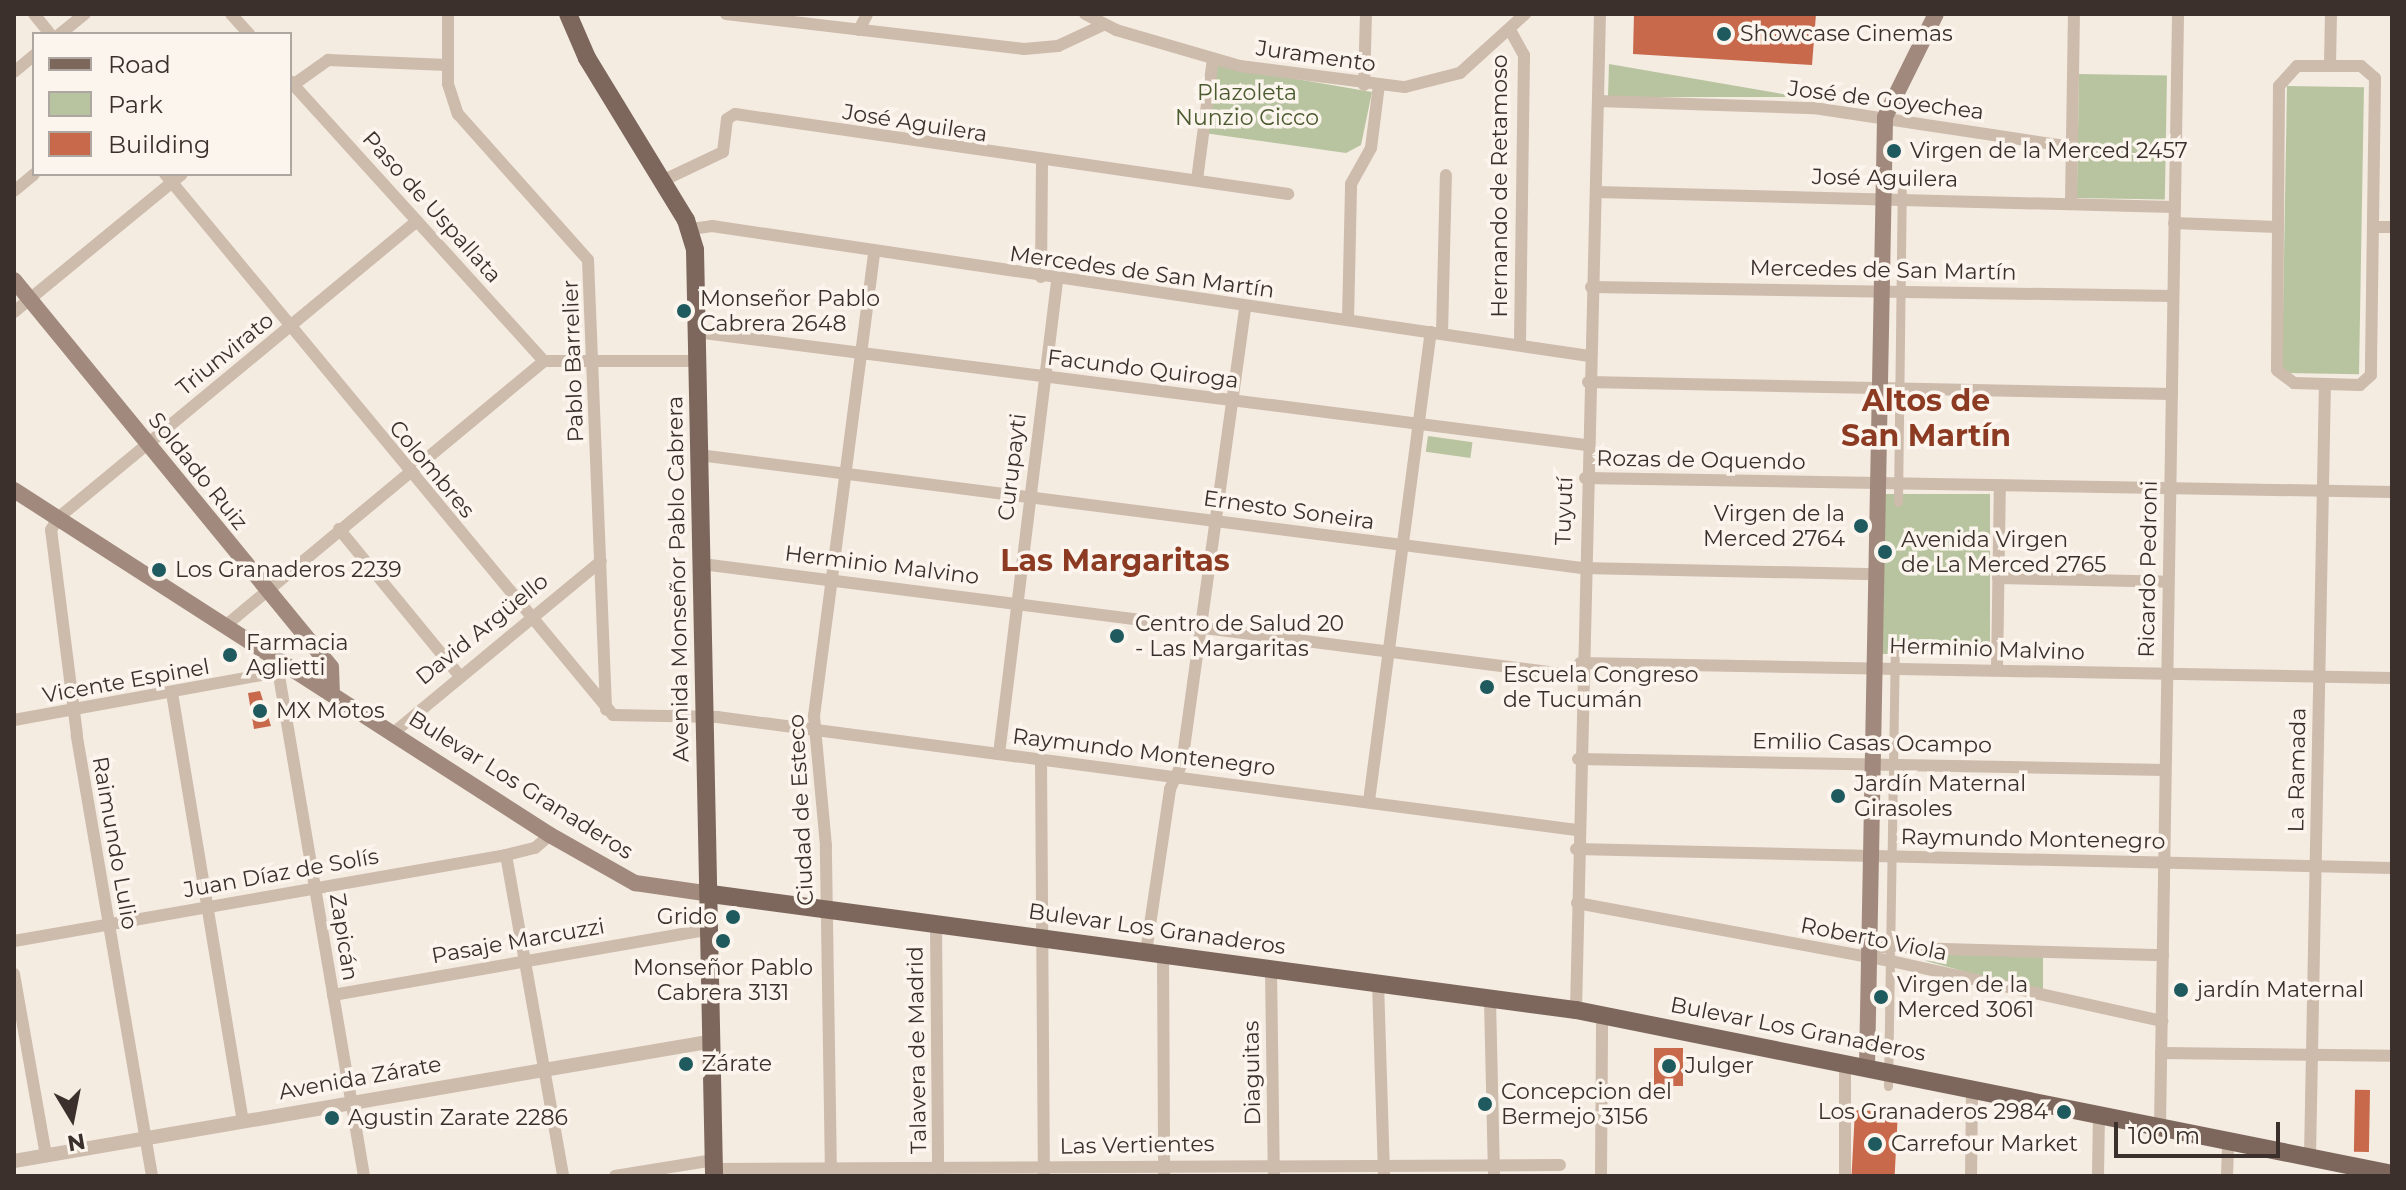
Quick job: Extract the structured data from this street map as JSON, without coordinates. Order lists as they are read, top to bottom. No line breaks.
{"streets":{"main road":["Soldado Ruiz","Avenida Monseñor Pablo Cabrera","Bulevar Los Granaderos"],"street":["Juramento","José de Goyechea","José Aguilera","Hernando de Retamoso","Paso de Uspallata","Mercedes de San Martín","Triunvirato","Pablo Barrelier","Facundo Quiroga","Rozas de Oquendo","Curupayti","Colombres","Ernesto Soneira","Tuyutí","Herminio Malvino","Ricardo Pedroni","David Argüello","Vicente Espinel","Emilio Casas Ocampo","Raymundo Montenegro","La Ramada","Ciudad de Esteco","Raimundo Lulio","Juan Díaz de Solís","Zapicán","Roberto Viola","Pasaje Marcuzzi","Talavera de Madrid","Diaguitas","Avenida Zárate","Las Vertientes"]},"crossings":[["Juramento","Hernando de Retamoso"],["José de Goyechea","Tuyutí"],["José Aguilera","Tuyutí"],["José Aguilera","Ricardo Pedroni"],["José Aguilera","Avenida Monseñor Pablo Cabrera"],["Hernando de Retamoso","Mercedes de San Martín"],["Paso de Uspallata","Triunvirato"],["Mercedes de San Martín","Curupayti"],["Mercedes de San Martín","Tuyutí"],["Mercedes de San Martín","Ricardo Pedroni"],["Mercedes de San Martín","Avenida Monseñor Pablo Cabrera"],["Mercedes de San Martín","Ciudad de Esteco"],["Triunvirato","Colombres"],["Triunvirato","Soldado Ruiz"],["Triunvirato","Bulevar Los Granaderos"],["Triunvirato","Raimundo Lulio"],["Pablo Barrelier","Colombres"],["Pablo Barrelier","David Argüello"],["Facundo Quiroga","Curupayti"],["Facundo Quiroga","Tuyutí"],["Facundo Quiroga","Avenida Monseñor Pablo Cabrera"],["Facundo Quiroga","Ciudad de Esteco"],["Rozas de Oquendo","Tuyutí"],["Rozas de Oquendo","Ricardo Pedroni"],["Rozas de Oquendo","La Ramada"],["Curupayti","Ernesto Soneira"],["Curupayti","Herminio Malvino"],["Curupayti","Raymundo Montenegro"],["Colombres","David Argüello"],["Soldado Ruiz","Bulevar Los Granaderos"],["Ernesto Soneira","Tuyutí"],["Ernesto Soneira","Avenida Monseñor Pablo Cabrera"],["Ernesto Soneira","Ciudad de Esteco"],["Tuyutí","Herminio Malvino"],["Tuyutí","Emilio Casas Ocampo"],["Tuyutí","Raymundo Montenegro"],["Tuyutí","Bulevar Los Granaderos"],["Tuyutí","Roberto Viola"],["Herminio Malvino","Ricardo Pedroni"],["Herminio Malvino","Avenida Monseñor Pablo Cabrera"],["Herminio Malvino","La Ramada"],["Herminio Malvino","Ciudad de Esteco"],["Ricardo Pedroni","Emilio Casas Ocampo"],["Ricardo Pedroni","Raymundo Montenegro"],["Ricardo Pedroni","Bulevar Los Granaderos"],["Ricardo Pedroni","Roberto Viola"],["Avenida Monseñor Pablo Cabrera","Raymundo Montenegro"],["Avenida Monseñor Pablo Cabrera","Bulevar Los Granaderos"],["Avenida Monseñor Pablo Cabrera","Pasaje Marcuzzi"],["Avenida Monseñor Pablo Cabrera","Avenida Zárate"],["Avenida Monseñor Pablo Cabrera","Las Vertientes"],["David Argüello","Bulevar Los Granaderos"],["Vicente Espinel","Bulevar Los Granaderos"],["Vicente Espinel","Raimundo Lulio"],["Vicente Espinel","Zapicán"],["Raymundo Montenegro","La Ramada"],["Raymundo Montenegro","Ciudad de Esteco"],["La Ramada","Bulevar Los Granaderos"],["Bulevar Los Granaderos","Ciudad de Esteco"],["Bulevar Los Granaderos","Raimundo Lulio"],["Bulevar Los Granaderos","Juan Díaz de Solís"],["Bulevar Los Granaderos","Zapicán"],["Bulevar Los Granaderos","Talavera de Madrid"],["Bulevar Los Granaderos","Diaguitas"],["Ciudad de Esteco","Las Vertientes"],["Raimundo Lulio","Juan Díaz de Solís"],["Raimundo Lulio","Avenida Zárate"],["Juan Díaz de Solís","Zapicán"],["Zapicán","Pasaje Marcuzzi"],["Zapicán","Avenida Zárate"],["Talavera de Madrid","Las Vertientes"],["Diaguitas","Las Vertientes"]],"districts":["Altos de San Martín","Las Margaritas"],"parks":["Plazoleta Nunzio Cicco"],"places":["Showcase Cinemas","Virgen de la Merced 2457","Monseñor Pablo Cabrera 2648","Virgen de la Merced 2764","Avenida Virgen de La Merced 2765","Los Granaderos 2239","Centro de Salud 20 - Las Margaritas","Farmacia Aglietti","Escuela Congreso de Tucumán","MX Motos","Jardín Maternal Girasoles","Grido","Monseñor Pablo Cabrera 3131","jardín Maternal","Virgen de la Merced 3061","Zárate","Julger","Concepcion del Bermejo 3156","Los Granaderos 2984","Agustin Zarate 2286","Carrefour Market"],"legend":["Road","Park","Building"],"scale_bar":"100 m","north":"bottom"}
